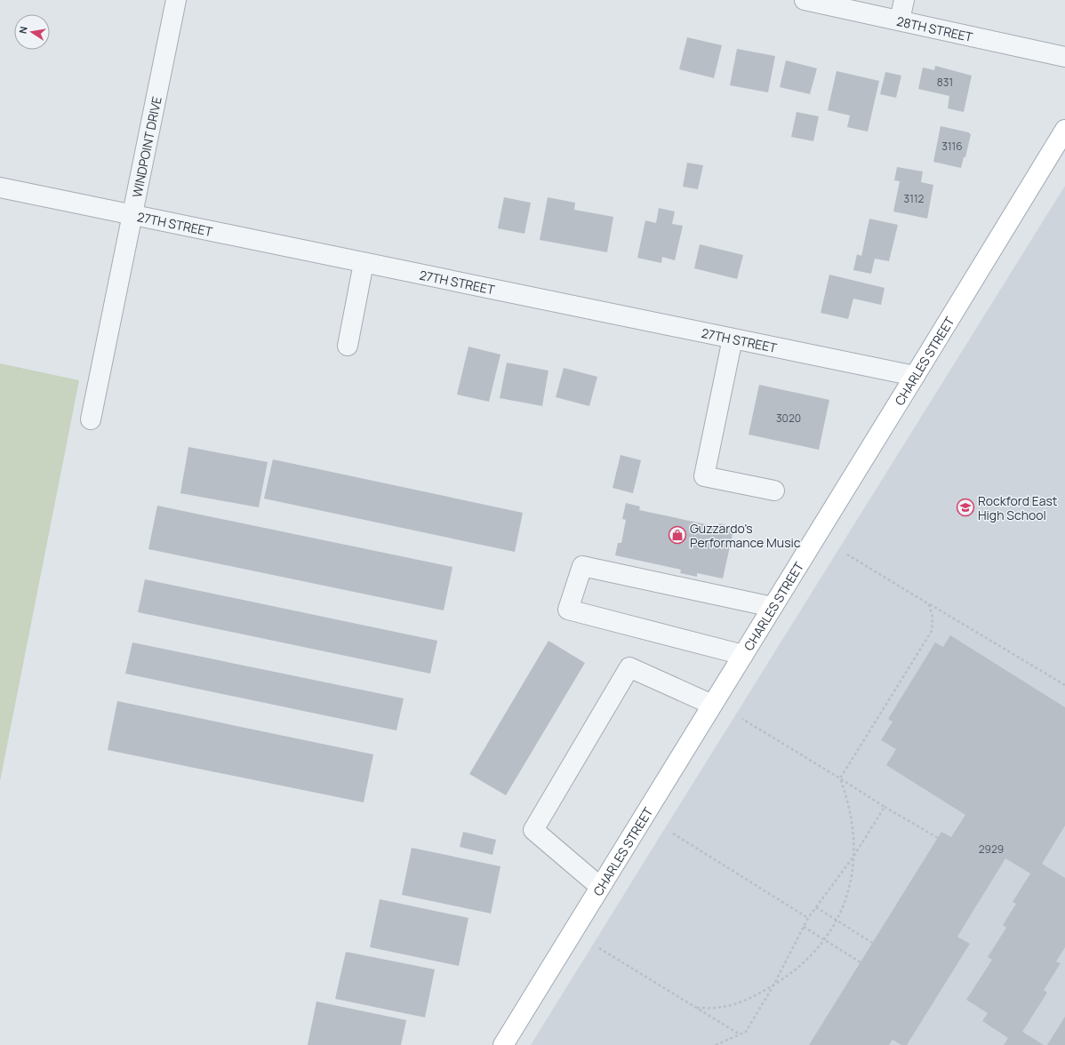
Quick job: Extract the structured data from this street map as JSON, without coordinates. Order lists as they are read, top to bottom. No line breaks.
{"streets":{"main road":["CHARLES STREET"],"street":["28TH STREET","WINDPOINT DRIVE","27TH STREET"]},"crossings":[["WINDPOINT DRIVE","27TH STREET"],["27TH STREET","CHARLES STREET"]],"places":{"school or university":["Rockford East High School"],"shop":["Guzzardo's Performance Music"]},"house_numbers":["831","3116","3112","3020","2929"],"north":"left"}
